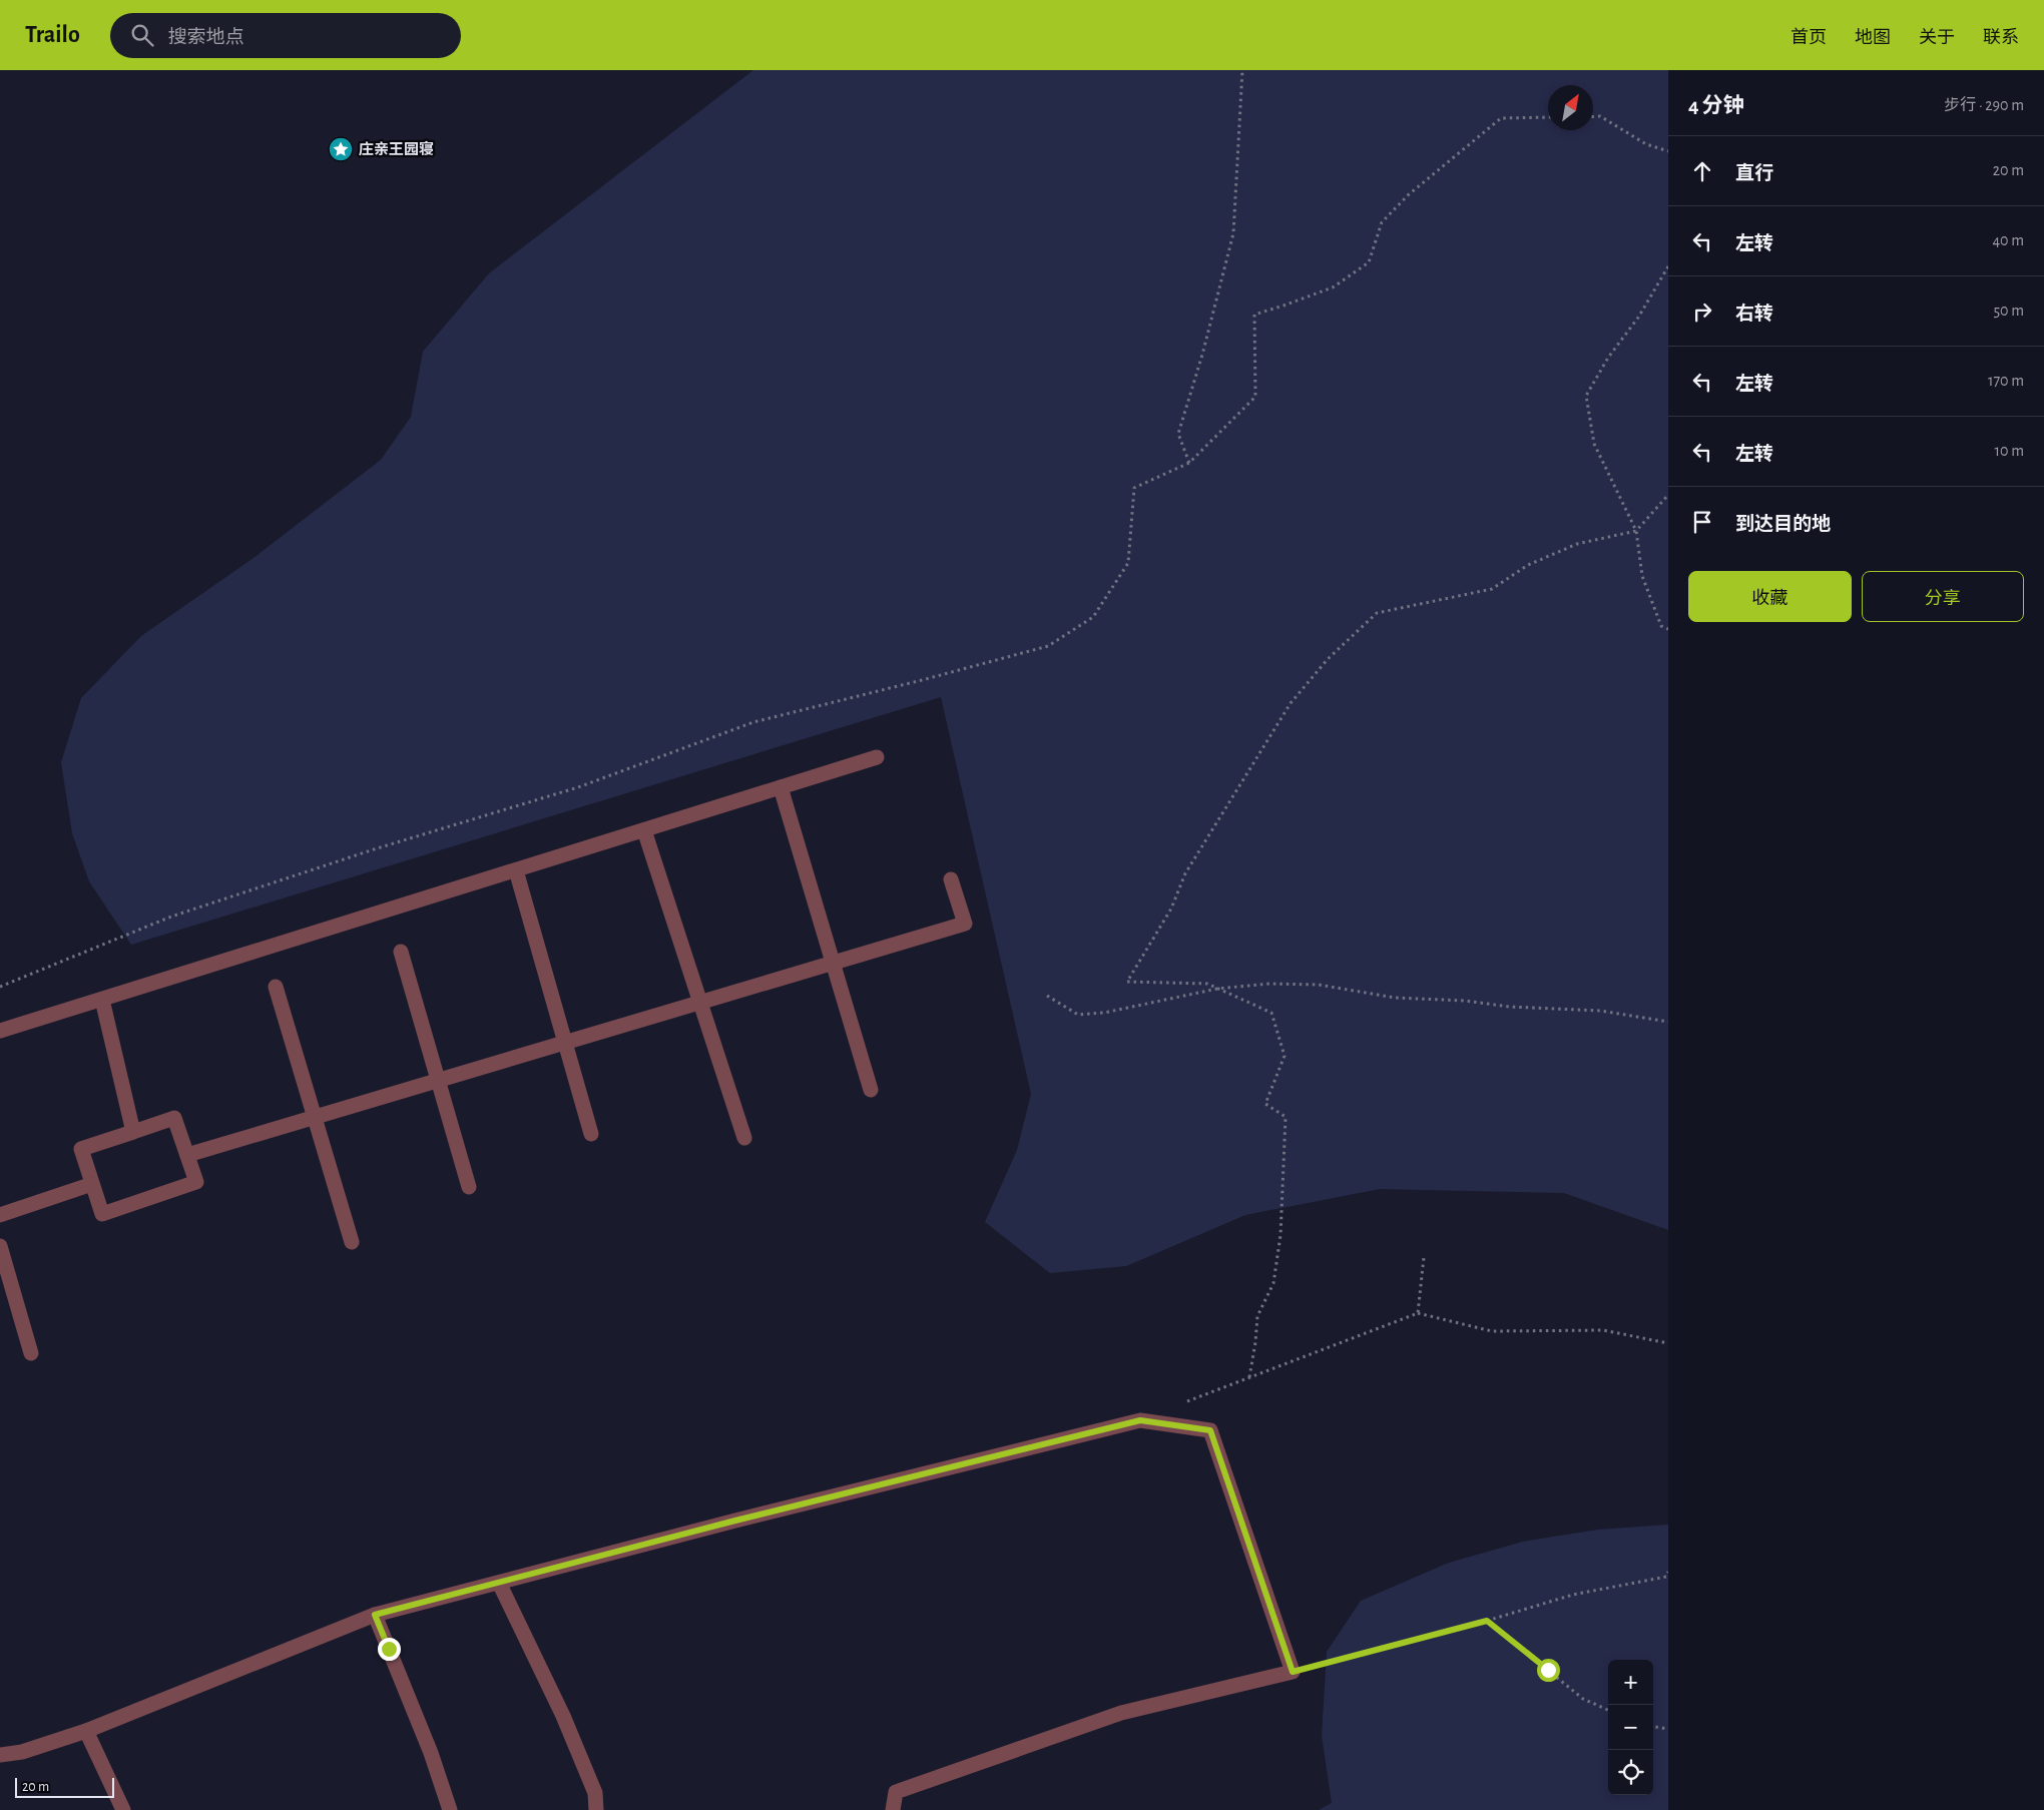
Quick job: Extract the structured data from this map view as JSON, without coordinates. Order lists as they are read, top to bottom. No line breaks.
{"places":{"place":["庄亲王园寝"]},"scale_bar":"20 m","north":"top right","page":{"header":"Trailo","search":"搜索地点","nav":["首页","地图","关于","联系"],"heading":["4 分钟","步行 · 290 m"],"list":[["直行","20 m"],["左转","40 m"],["右转","50 m"],["左转","170 m"],["左转","10 m"],"到达目的地"],"buttons":["收藏","分享"],"map_buttons":["+","−"],"scale":"20 m"}}
